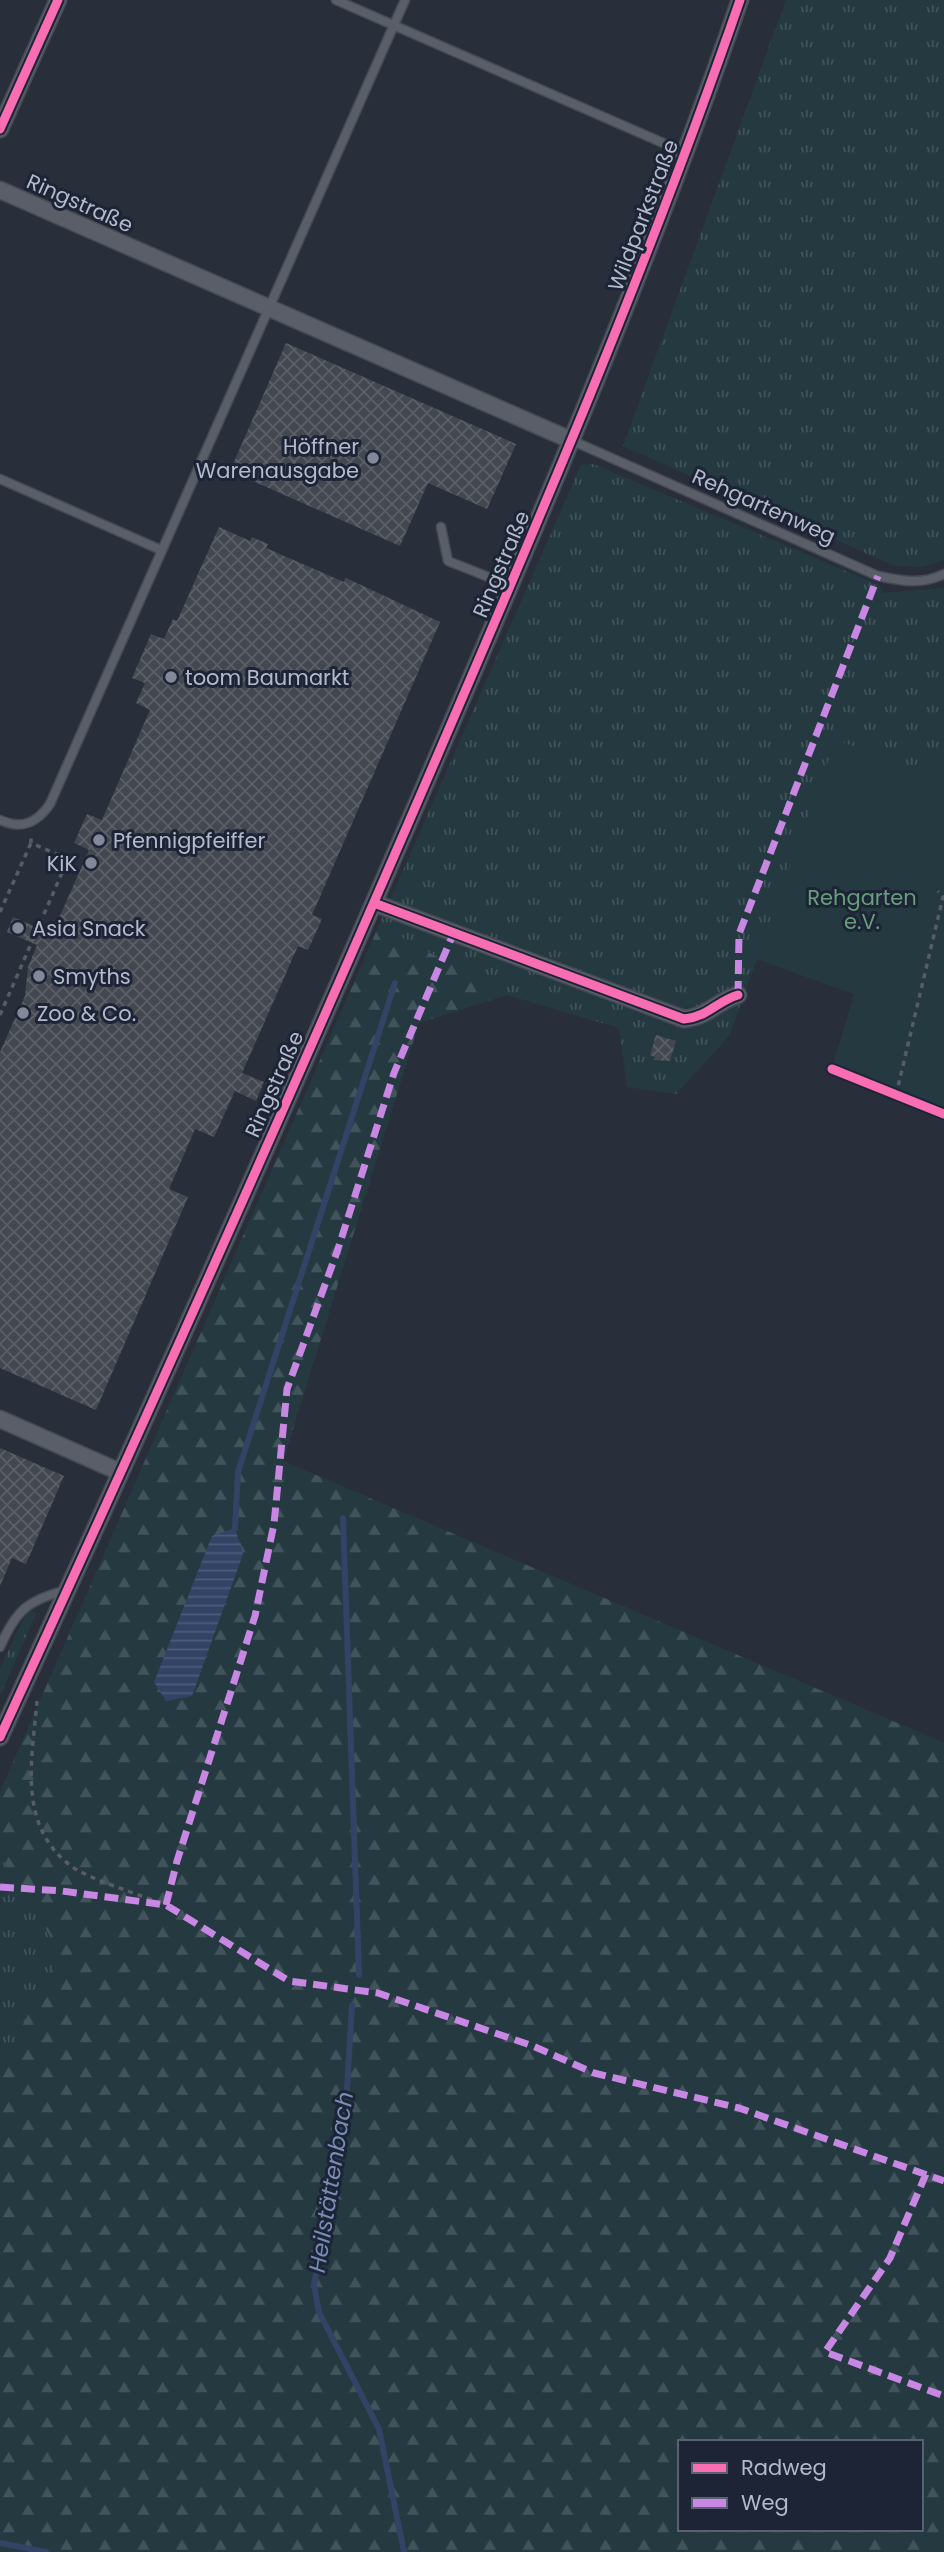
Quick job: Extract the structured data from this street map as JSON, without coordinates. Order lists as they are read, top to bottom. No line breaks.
{"streets":{"street":["Ringstraße","Wildparkstraße"],"lane":["Rehgartenweg"]},"crossings":[["Ringstraße","Wildparkstraße"],["Ringstraße","Rehgartenweg"],["Wildparkstraße","Rehgartenweg"]],"water":["Heilstättenbach"],"parks":["Rehgarten e.V."],"places":["Höffner Warenausgabe","toom Baumarkt","Pfennigpfeiffer","KiK","Asia Snack","Smyths","Zoo & Co."],"legend":["Radweg","Weg"]}
